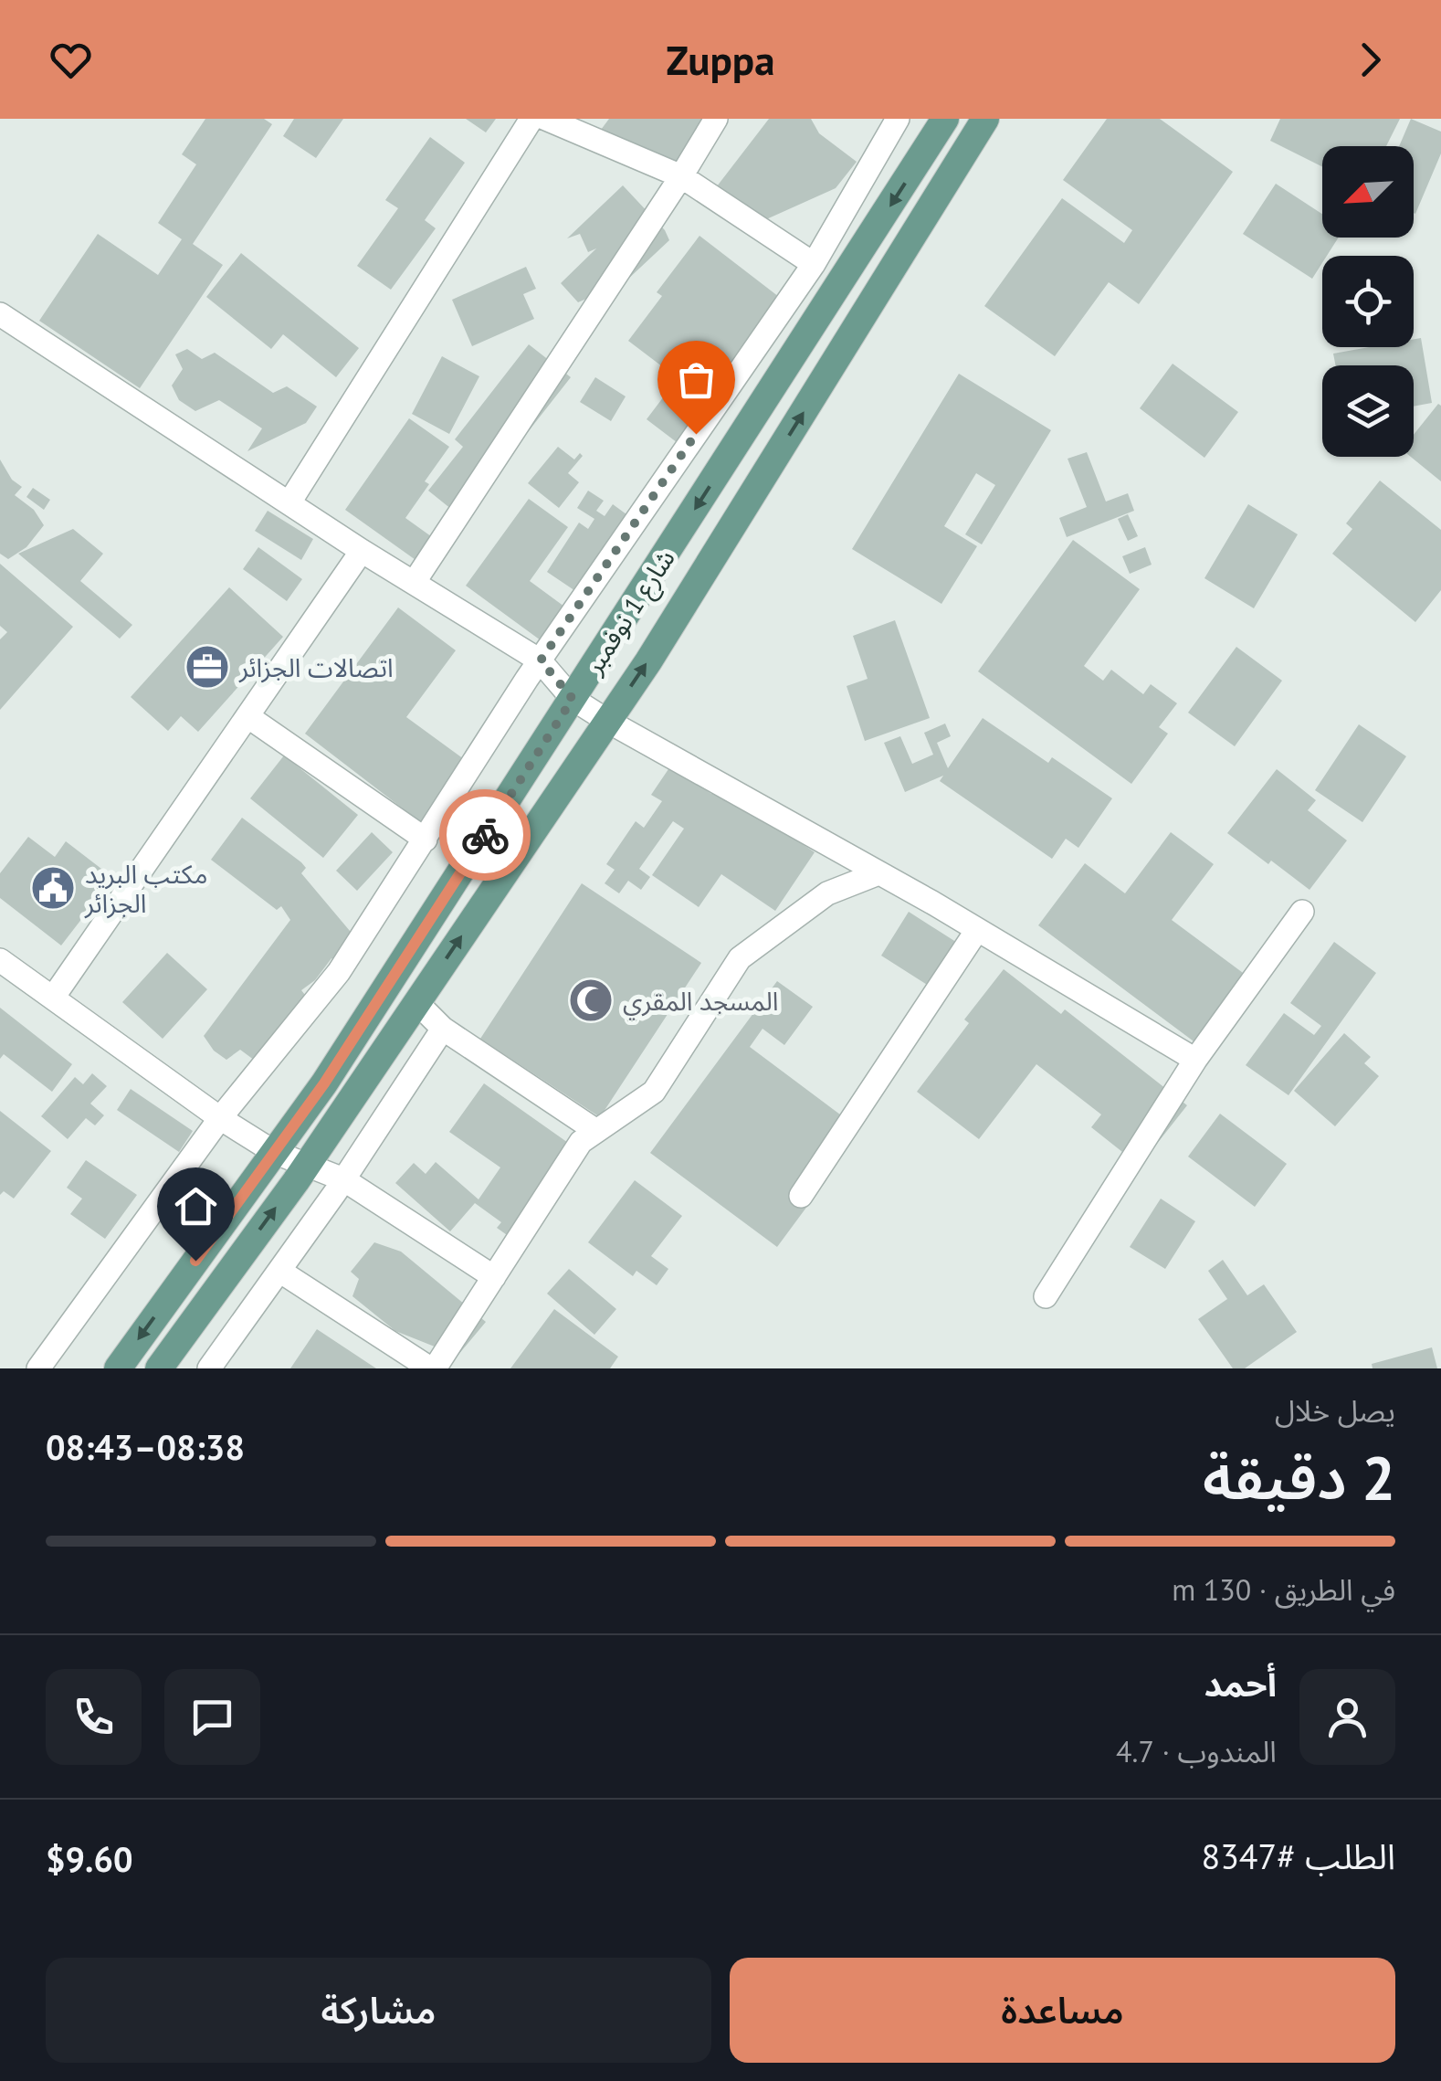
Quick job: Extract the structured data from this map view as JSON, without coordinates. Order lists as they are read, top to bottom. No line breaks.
{"streets":{"main road":["شارع 1 نوفمبر"]},"places":{"office":["اتصالات الجزائر"],"public building":["مكتب البريد الجزائر"],"mosque":["المسجد المقري"]},"north":"bottom left","page":{"header":"Zuppa","heading":["2 دقيقة","يصل خلال","08:38–08:43"],"panel":["أحمد","المندوب · 4.7","الطلب #8347","$9.60"],"bar":"في الطريق · 130 m","buttons":["مساعدة","مشاركة"]}}
